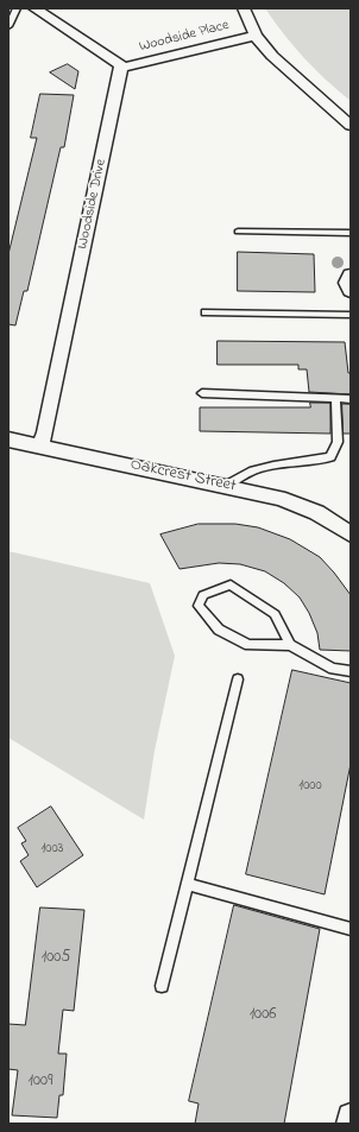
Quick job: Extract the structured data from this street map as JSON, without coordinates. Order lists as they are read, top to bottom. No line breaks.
{"streets":{"street":["Woodside Place","Woodside Drive","Oakcrest Street"]},"crossings":[["Woodside Place","Woodside Drive"],["Woodside Drive","Oakcrest Street"]],"house_numbers":["1000","1003","1005","1006","1009"]}
